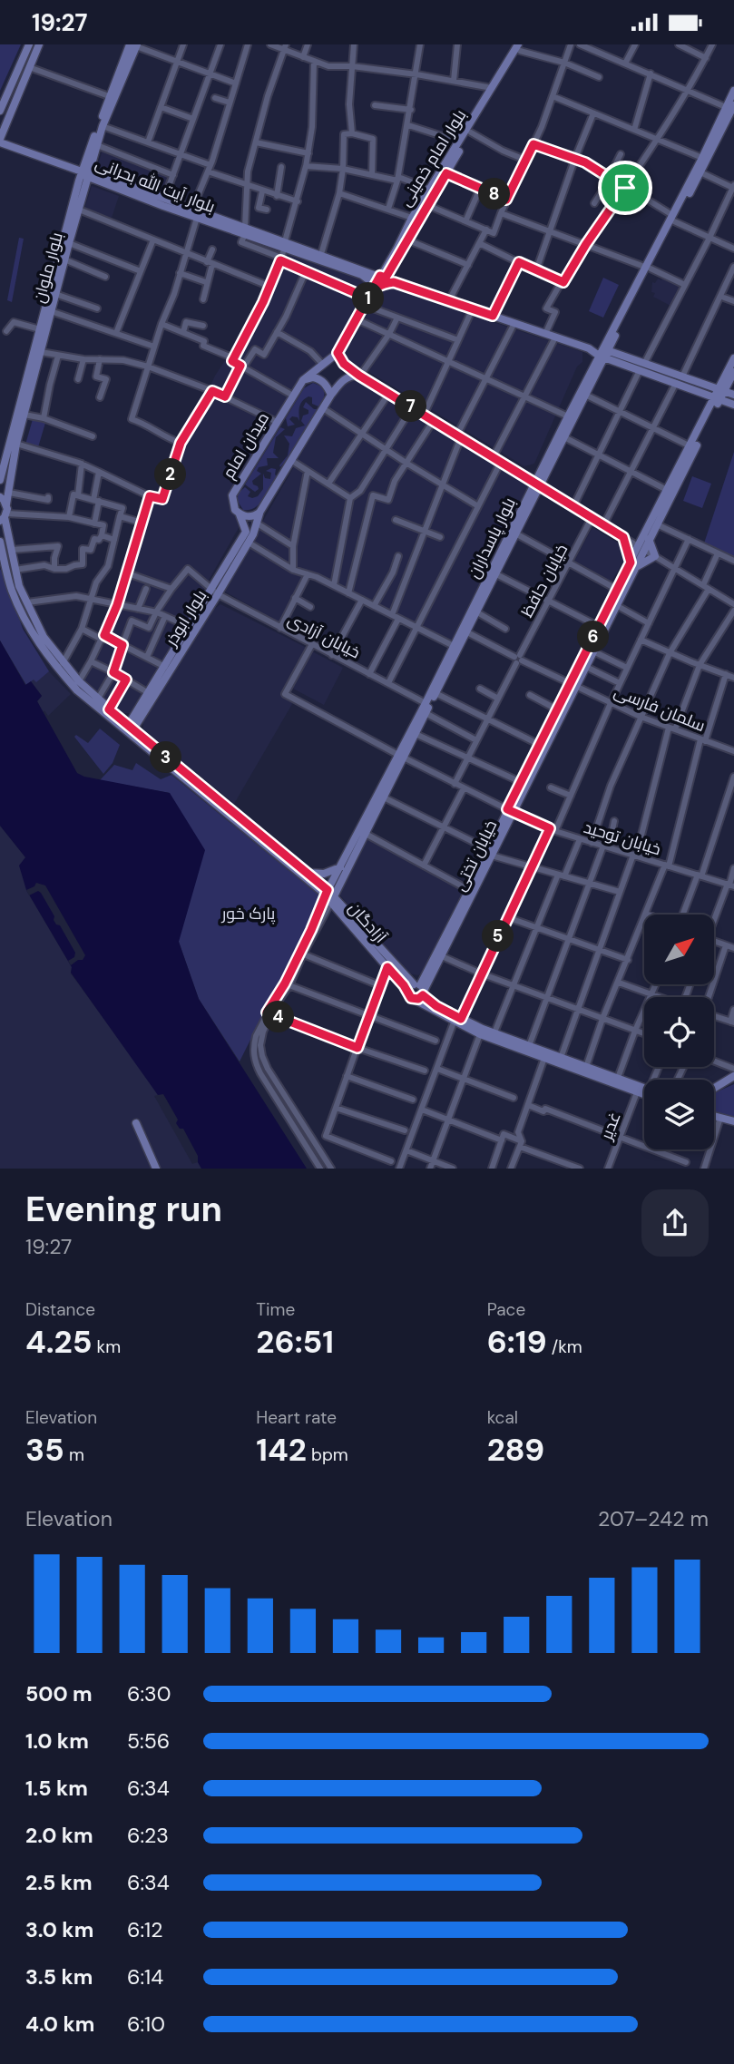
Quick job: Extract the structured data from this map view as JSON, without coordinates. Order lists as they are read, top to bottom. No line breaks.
{"streets":{"main road":["بلوار امام خمینی","بلوار آیت الله بحرانی","بلوار ملوان","میدان امام","بلوار پاسداران","بلوار ابوذر","خیابان تختی","آزادگان"],"street":["خیابان حافظ","خیابان آزادی","سلمان فارسی","خیابان توحید","غدیر"]},"crossings":[["بلوار امام خمینی","بلوار آیت الله بحرانی"],["بلوار امام خمینی","میدان امام"],["بلوار آیت الله بحرانی","بلوار ملوان"],["بلوار آیت الله بحرانی","بلوار پاسداران"],["بلوار ملوان","بلوار ابوذر"],["بلوار ملوان","آزادگان"],["بلوار پاسداران","خیابان آزادی"],["بلوار پاسداران","سلمان فارسی"],["بلوار پاسداران","خیابان توحید"],["بلوار پاسداران","آزادگان"],["خیابان حافظ","سلمان فارسی"],["خیابان حافظ","خیابان توحید"],["بلوار ابوذر","خیابان آزادی"],["بلوار ابوذر","آزادگان"],["خیابان آزادی","خیابان توحید"],["سلمان فارسی","خیابان تختی"],["خیابان توحید","خیابان تختی"],["خیابان تختی","آزادگان"],["آزادگان","غدیر"]],"parks":["پارک خور"],"north":"top right","page":{"status":"19:27","pins":["8","1","7","2","6","3","5","4"],"heading":["Evening run","19:27"],"stats":[["Distance","4.25 km"],["Time","26:51"],["Pace","6:19 /km"],["Elevation","35 m"],["Heart rate","142 bpm"],["kcal","289"]],"chart":["Elevation","207–242 m"],"list":[{"name":"500 m","note":"6:30"},{"name":"1.0 km","note":"5:56"},{"name":"1.5 km","note":"6:34"},{"name":"2.0 km","note":"6:23"},{"name":"2.5 km","note":"6:34"},{"name":"3.0 km","note":"6:12"},{"name":"3.5 km","note":"6:14"},{"name":"4.0 km","note":"6:10"}]}}
